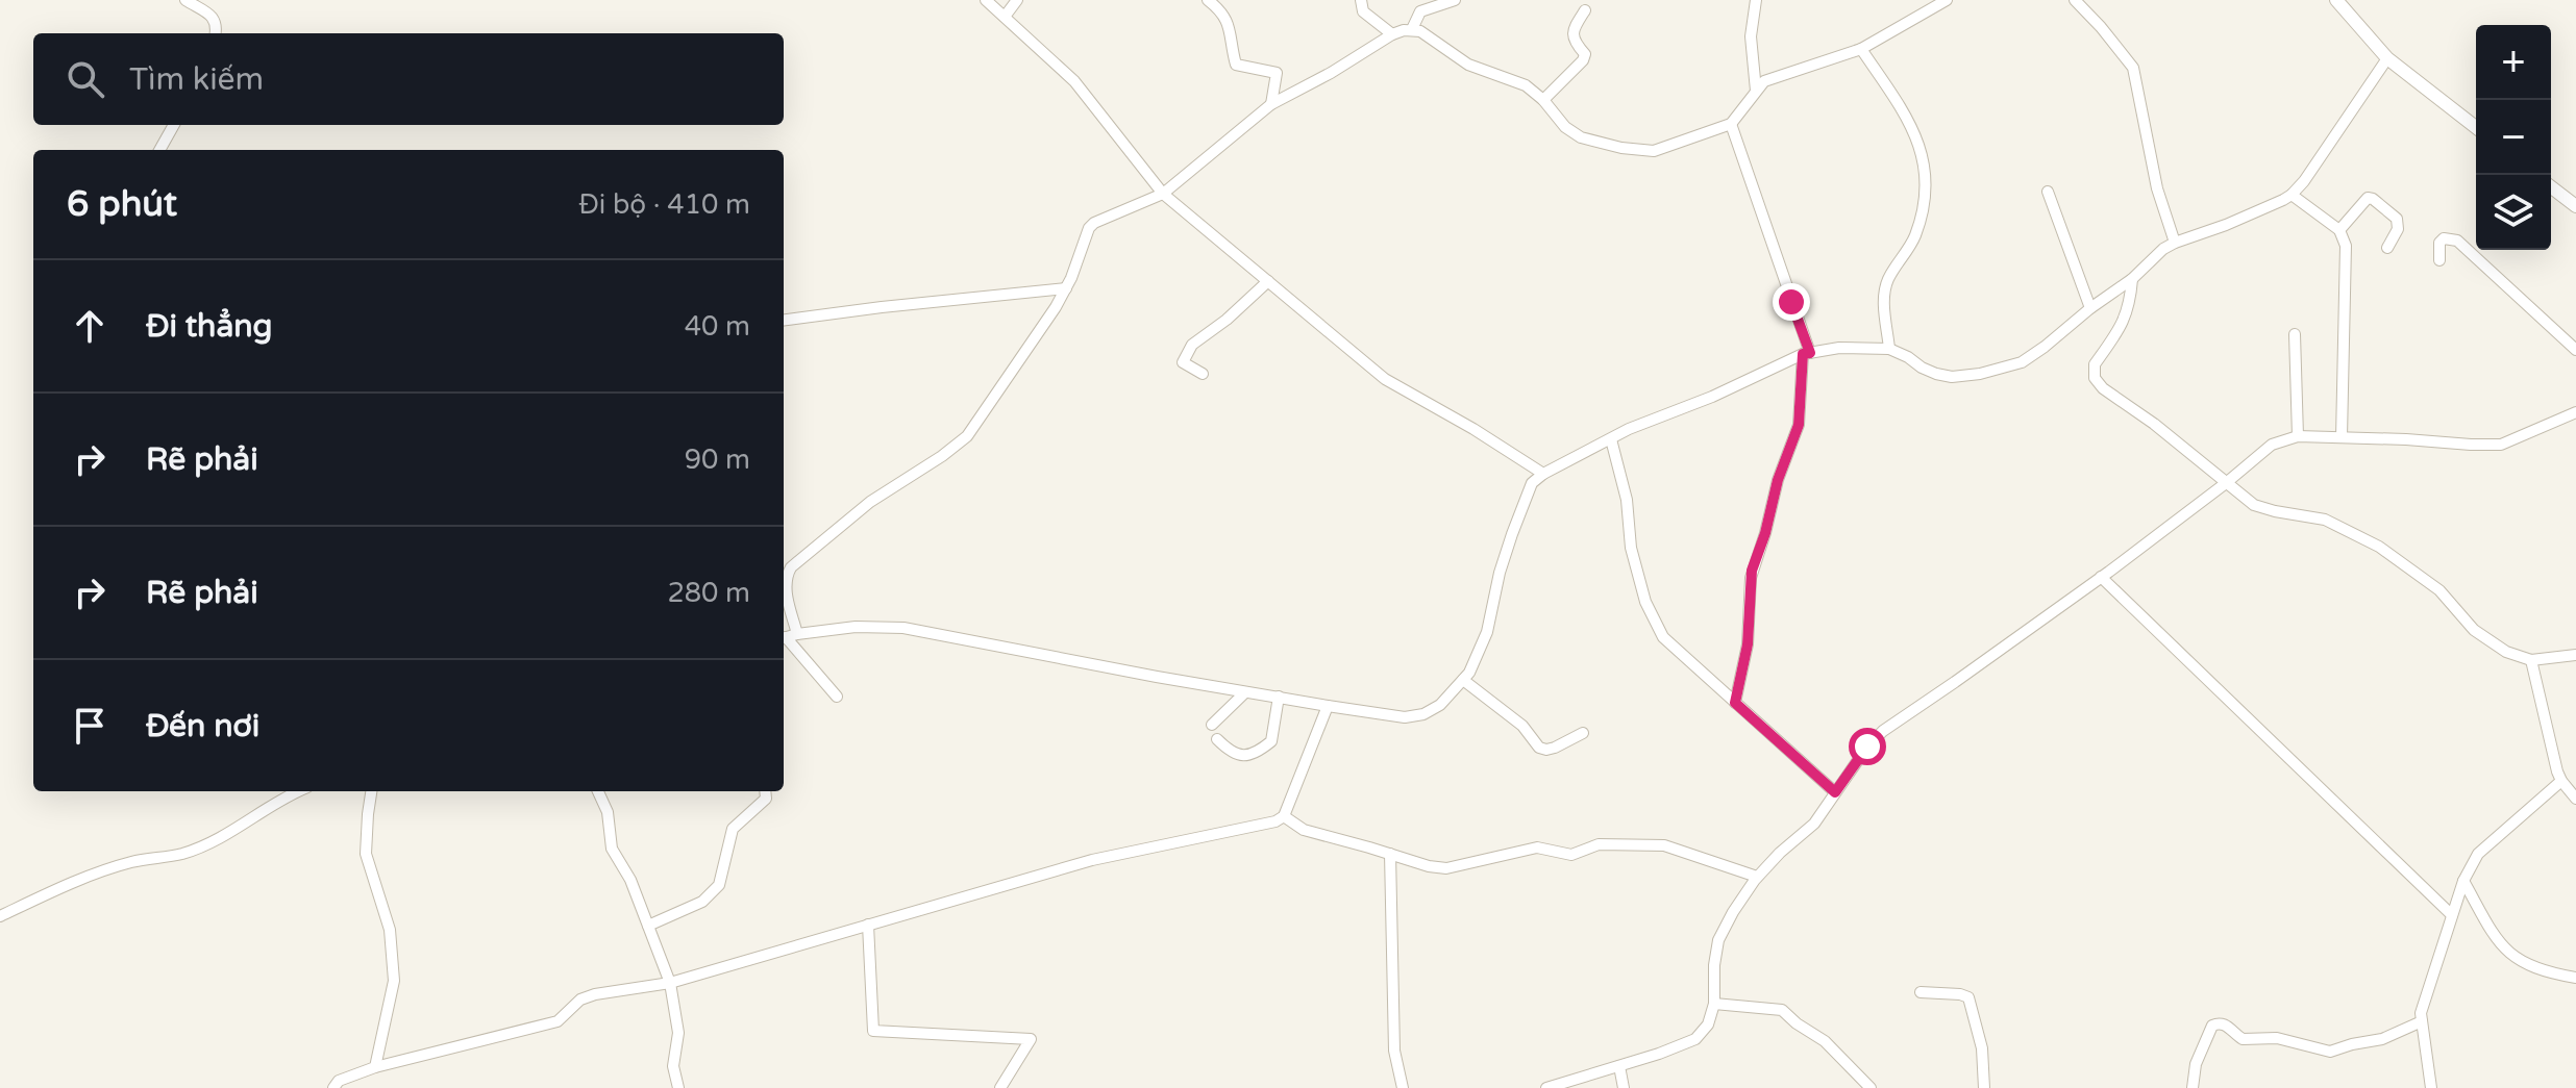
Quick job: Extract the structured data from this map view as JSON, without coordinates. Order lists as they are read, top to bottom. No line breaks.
{"page":{"map_buttons":["+","−"],"search":"Tìm kiếm","heading":["6 phút","Đi bộ · 410 m"],"list":[["Đi thẳng","40 m"],["Rẽ phải","90 m"],["Rẽ phải","280 m"],"Đến nơi"]}}
